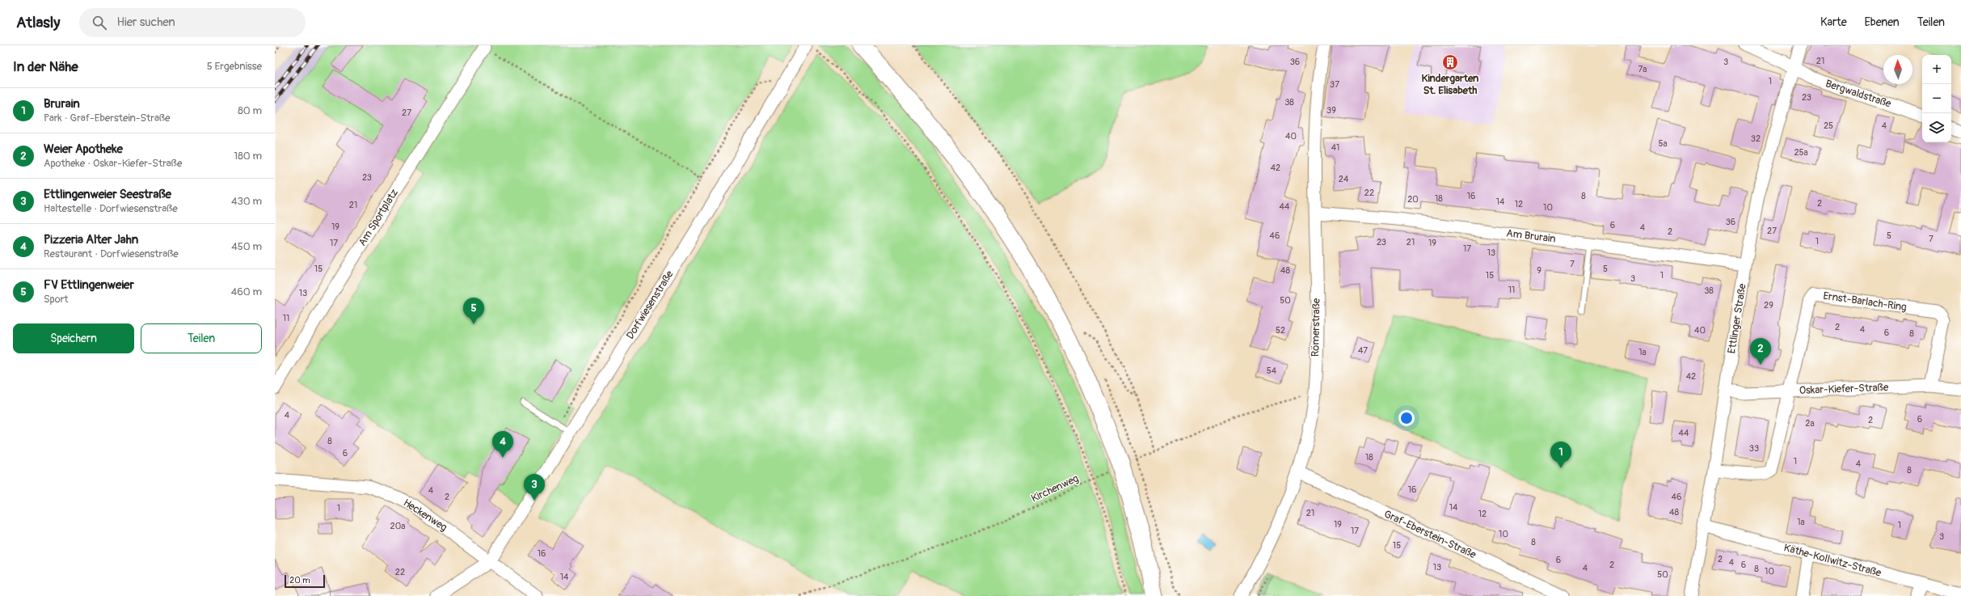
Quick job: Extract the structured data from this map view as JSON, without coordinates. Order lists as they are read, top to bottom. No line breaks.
{"streets":{"street":["Bergwaldstraße","Am Sportplatz","Am Brurain","Ernst-Barlach-Ring","Dorfwiesenstraße","Ettlinger Straße","Römerstraße","Oskar-Kiefer-Straße","Heckenweg","Graf-Eberstein-Straße","Käthe-Kollwitz-Straße"],"path":["Kirchenweg"]},"crossings":[["Bergwaldstraße","Ettlinger Straße"],["Am Brurain","Ettlinger Straße"],["Am Brurain","Römerstraße"],["Ernst-Barlach-Ring","Oskar-Kiefer-Straße"],["Dorfwiesenstraße","Heckenweg"],["Ettlinger Straße","Oskar-Kiefer-Straße"],["Ettlinger Straße","Käthe-Kollwitz-Straße"],["Römerstraße","Kirchenweg"],["Römerstraße","Graf-Eberstein-Straße"]],"places":{"building":["Kindergarten St. Elisabeth"]},"house_numbers":["21","36","3","7a","1","37","23","38","39","27","25","4","40","32","5a","41","25a","42","23","24","22","16","8","18","20","14","2","12","21","44","10","36","6","19","4","27","2","46","5","7","1","23","21","17","19","17","13","7","15","5","48","9","15","1","3","11","38","13","50","29","11","2","4","52","40","6","8","47","1a","54","42","4","6","2","2a","44","8","33","6","18","1","4","8","16","4","2","46","14","1","48","21","12","1a","19","1","20a","17","10","3","8","15","16","2","6","4","2","6","13","4","8","10","22","50","14"],"scale_bar":"20 m","north":"top","page":{"header":"Atlasly","search":"Hier suchen","nav":["Karte","Ebenen","Teilen"],"heading":["In der Nähe","5 Ergebnisse"],"map_buttons":["+","−"],"list":[{"mark":"1","name":"Brurain","note":"Park · Graf-Eberstein-Straße","value":"80 m"},{"mark":"2","name":"Weier Apotheke","note":"Apotheke · Oskar-Kiefer-Straße","value":"180 m"},{"mark":"3","name":"Ettlingenweier Seestraße","note":"Haltestelle · Dorfwiesenstraße","value":"430 m"},{"mark":"4","name":"Pizzeria Alter Jahn","note":"Restaurant · Dorfwiesenstraße","value":"450 m"},{"mark":"5","name":"FV Ettlingenweier","note":"Sport","value":"460 m"}],"pins":["5","2","4","1","3"],"buttons":["Speichern","Teilen"],"scale":"20 m"}}
